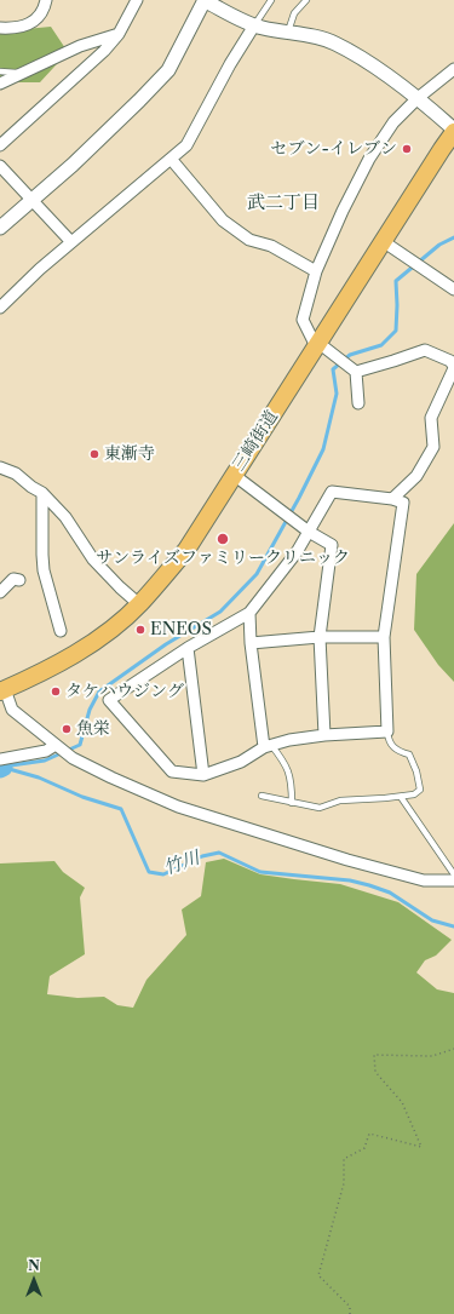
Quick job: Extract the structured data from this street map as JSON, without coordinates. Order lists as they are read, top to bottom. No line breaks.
{"streets":{"main road":["三崎街道"]},"districts":["武二丁目"],"water":["竹川"],"places":["セブン-イレブン","東漸寺","サンライズファミリークリニック","ENEOS","タケハウジング","魚栄"],"north":"top"}
